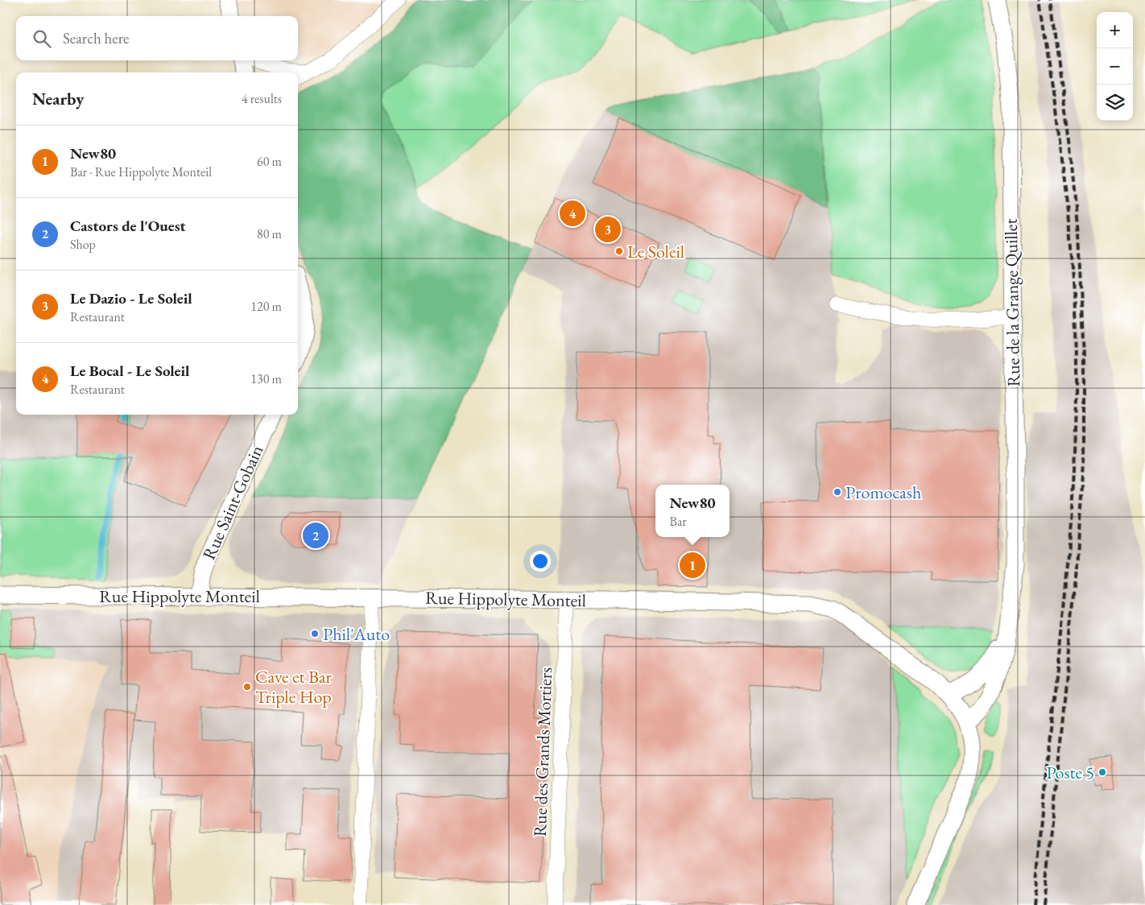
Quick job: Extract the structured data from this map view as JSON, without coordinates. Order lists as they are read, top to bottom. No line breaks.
{"streets":{"street":["Rue de la Grange Quillet","Rue Saint-Gobain","Rue Hippolyte Monteil","Rue des Grands Mortiers"]},"crossings":[["Rue de la Grange Quillet","Rue Hippolyte Monteil"],["Rue Saint-Gobain","Rue Hippolyte Monteil"],["Rue Hippolyte Monteil","Rue des Grands Mortiers"]],"places":["Le Soleil","Promocash","Phil'Auto","Cave et Bar Triple Hop","Poste 5"],"page":{"map_buttons":["+","−"],"search":"Search here","heading":["Nearby","4 results"],"list":[{"mark":"1","name":"New80","note":"Bar · Rue Hippolyte Monteil","value":"60 m"},{"mark":"2","name":"Castors de l'Ouest","note":"Shop","value":"80 m"},{"mark":"3","name":"Le Dazio - Le Soleil","note":"Restaurant","value":"120 m"},{"mark":"4","name":"Le Bocal - Le Soleil","note":"Restaurant","value":"130 m"}],"pins":["4","3","2","1"],"popup":["New80","Bar"]}}
